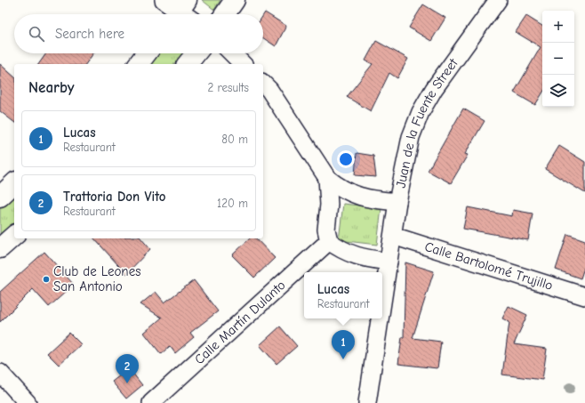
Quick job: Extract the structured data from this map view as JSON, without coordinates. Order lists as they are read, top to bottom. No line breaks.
{"streets":{"street":["Juan de la Fuente Street","Calle Bartolomé Trujillo","Calle Martín Dulanto"]},"crossings":[["Juan de la Fuente Street","Calle Bartolomé Trujillo"]],"places":["Club de Leones San Antonio"],"page":{"map_buttons":["+","−"],"search":"Search here","heading":["Nearby","2 results"],"list":[{"mark":"1","name":"Lucas","note":"Restaurant","value":"80 m"},{"mark":"2","name":"Trattoria Don Vito","note":"Restaurant","value":"120 m"}],"popup":["Lucas","Restaurant"],"pins":["1","2"]}}
